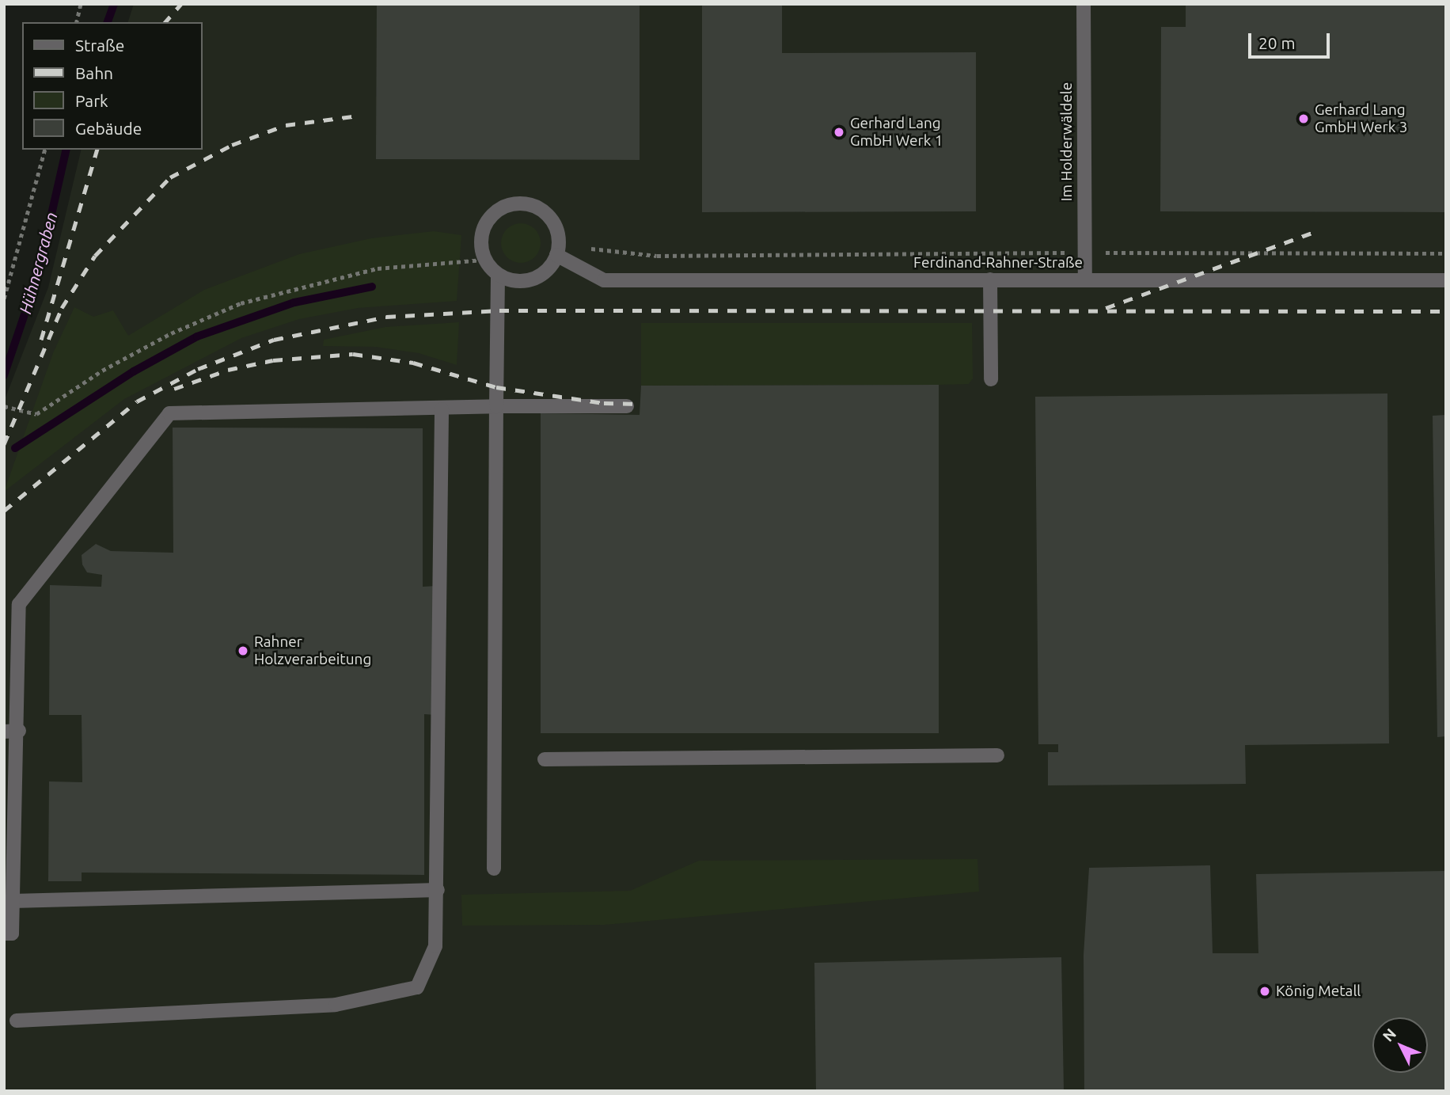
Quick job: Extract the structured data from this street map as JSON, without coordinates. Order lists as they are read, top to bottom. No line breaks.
{"streets":{"street":["Im Holderwäldele","Ferdinand-Rahner-Straße"]},"crossings":[["Im Holderwäldele","Ferdinand-Rahner-Straße"]],"water":["Hühnergraben"],"places":["Gerhard Lang GmbH Werk 3","Gerhard Lang GmbH Werk 1","Rahner Holzverarbeitung","König Metall"],"legend":["Straße","Bahn","Park","Gebäude"],"scale_bar":"20 m","north":"top left"}
